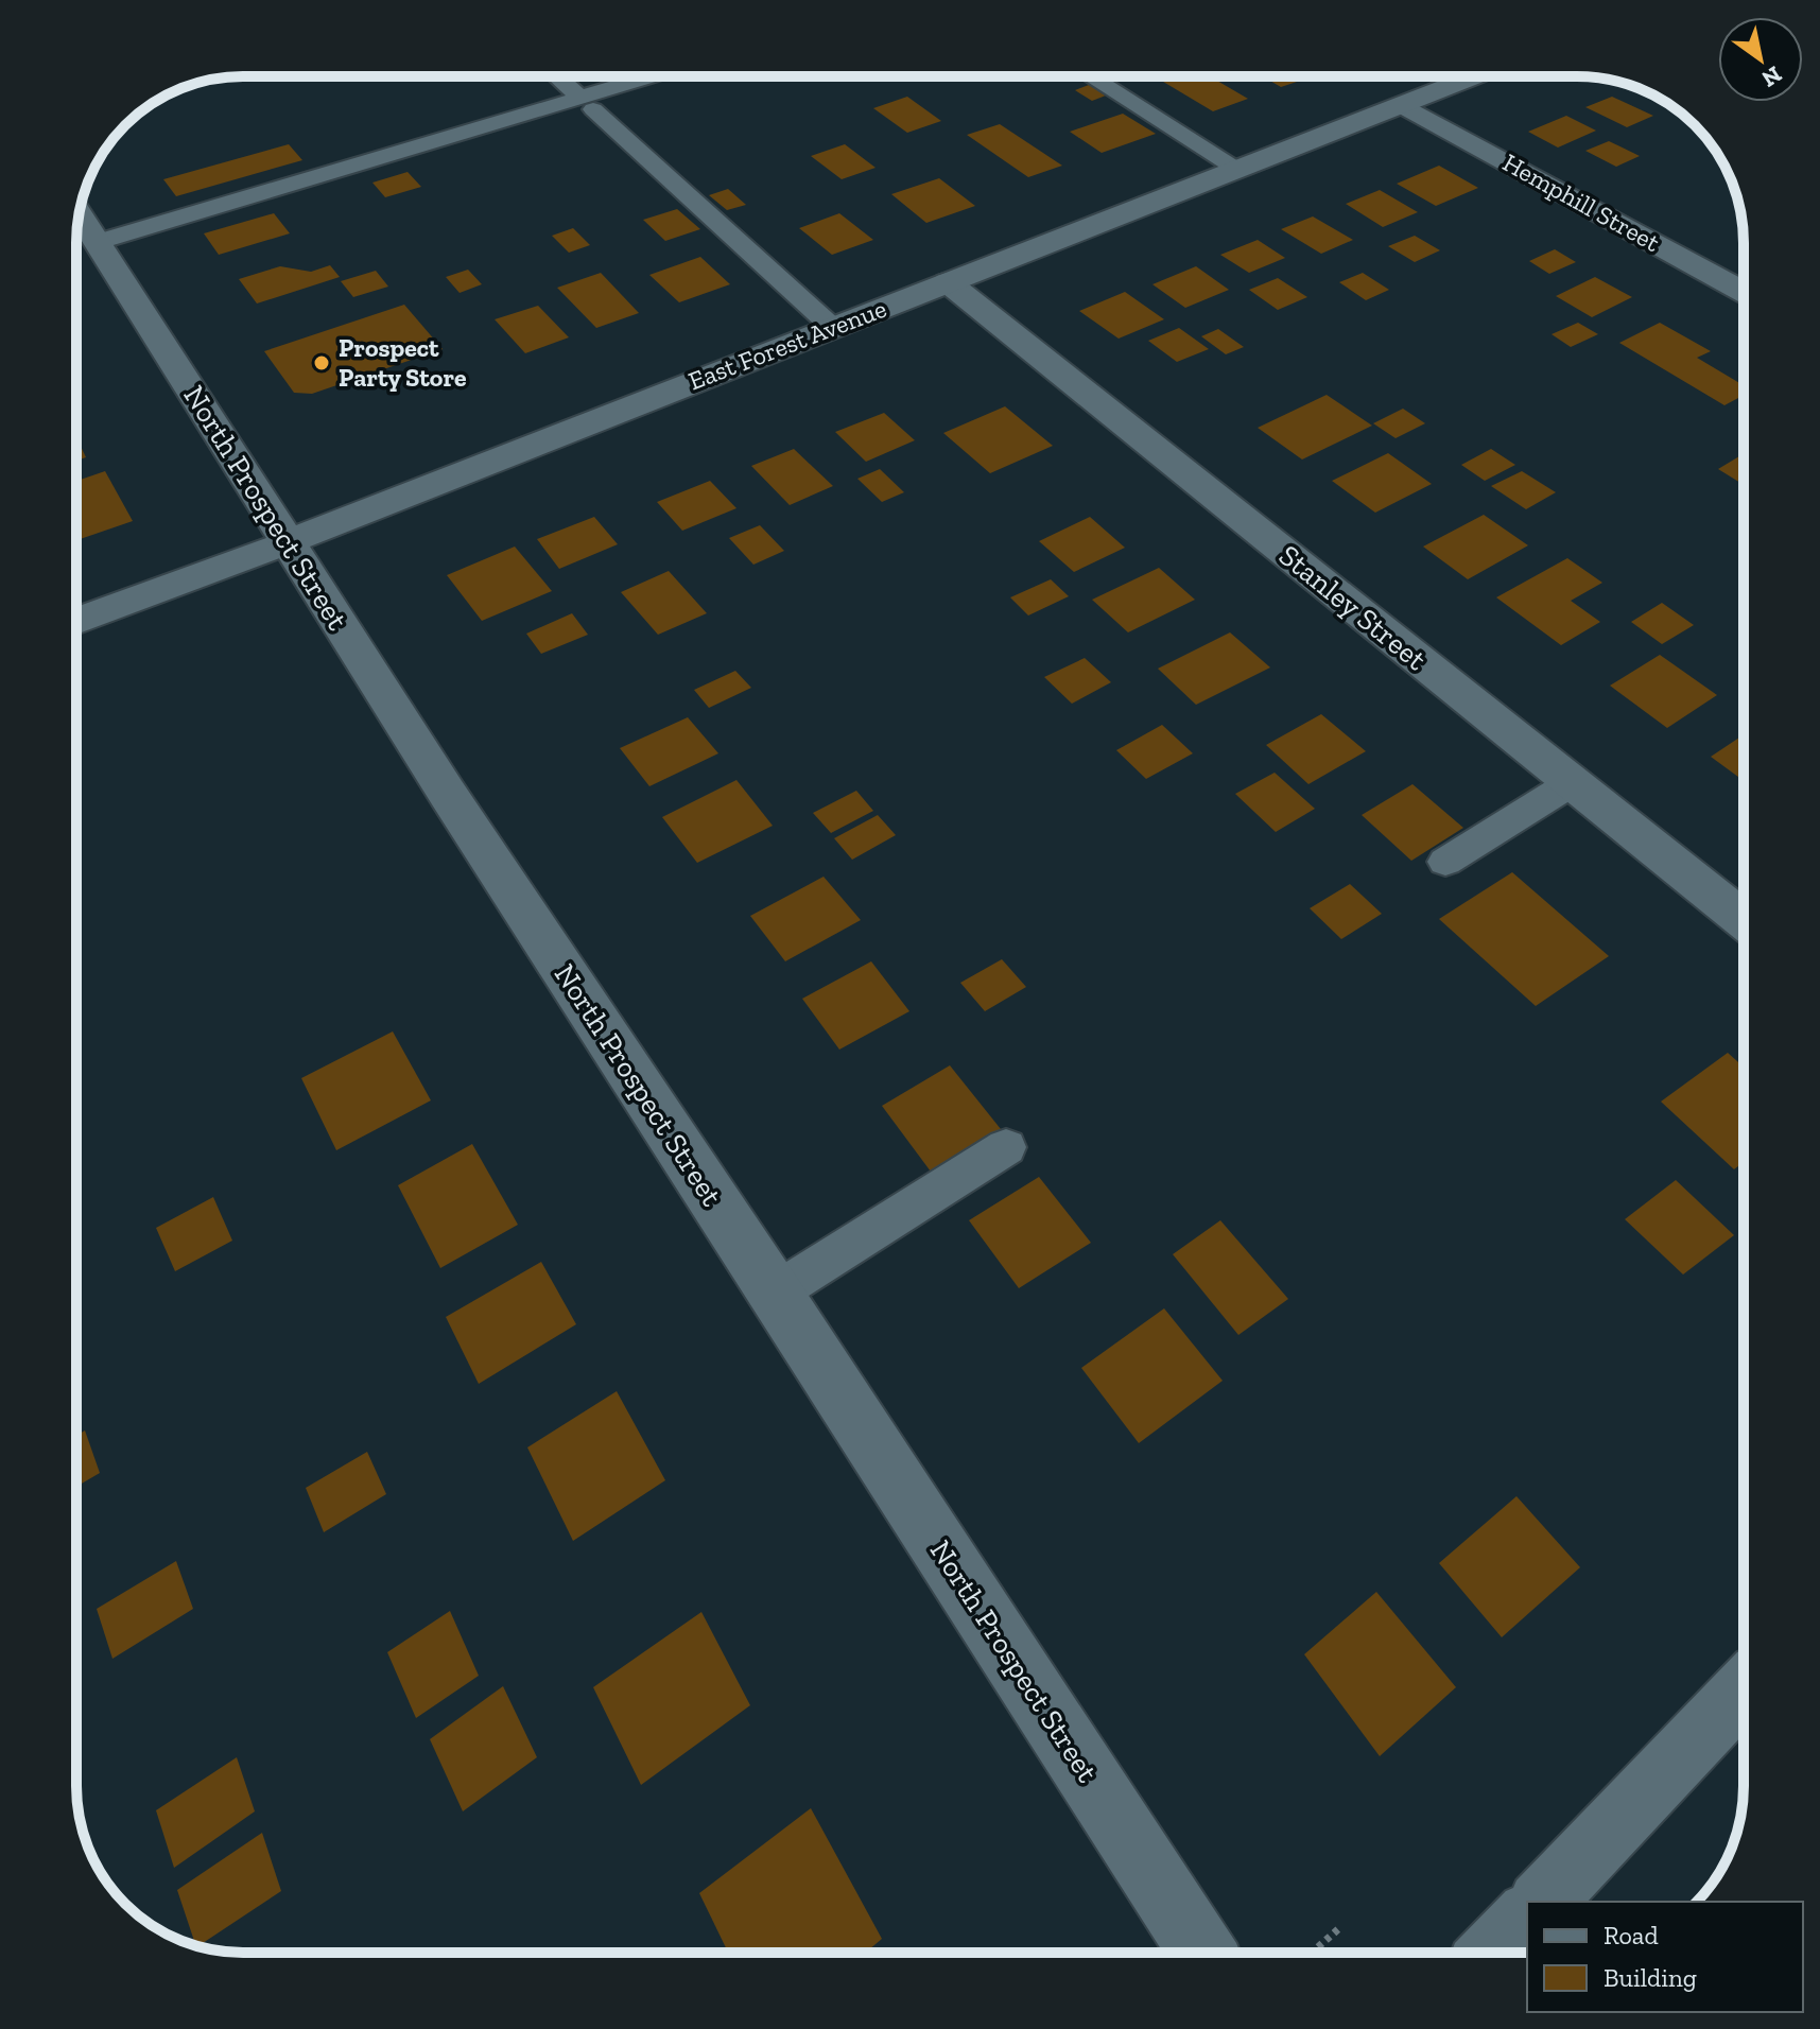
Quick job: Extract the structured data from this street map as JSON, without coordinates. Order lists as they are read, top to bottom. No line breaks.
{"streets":{"main road":["Hemphill Street","East Forest Avenue","North Prospect Street","Stanley Street"]},"crossings":[["Hemphill Street","East Forest Avenue"],["East Forest Avenue","North Prospect Street"],["East Forest Avenue","Stanley Street"]],"places":["Prospect Party Store"],"legend":["Road","Building"],"north":"bottom right"}
